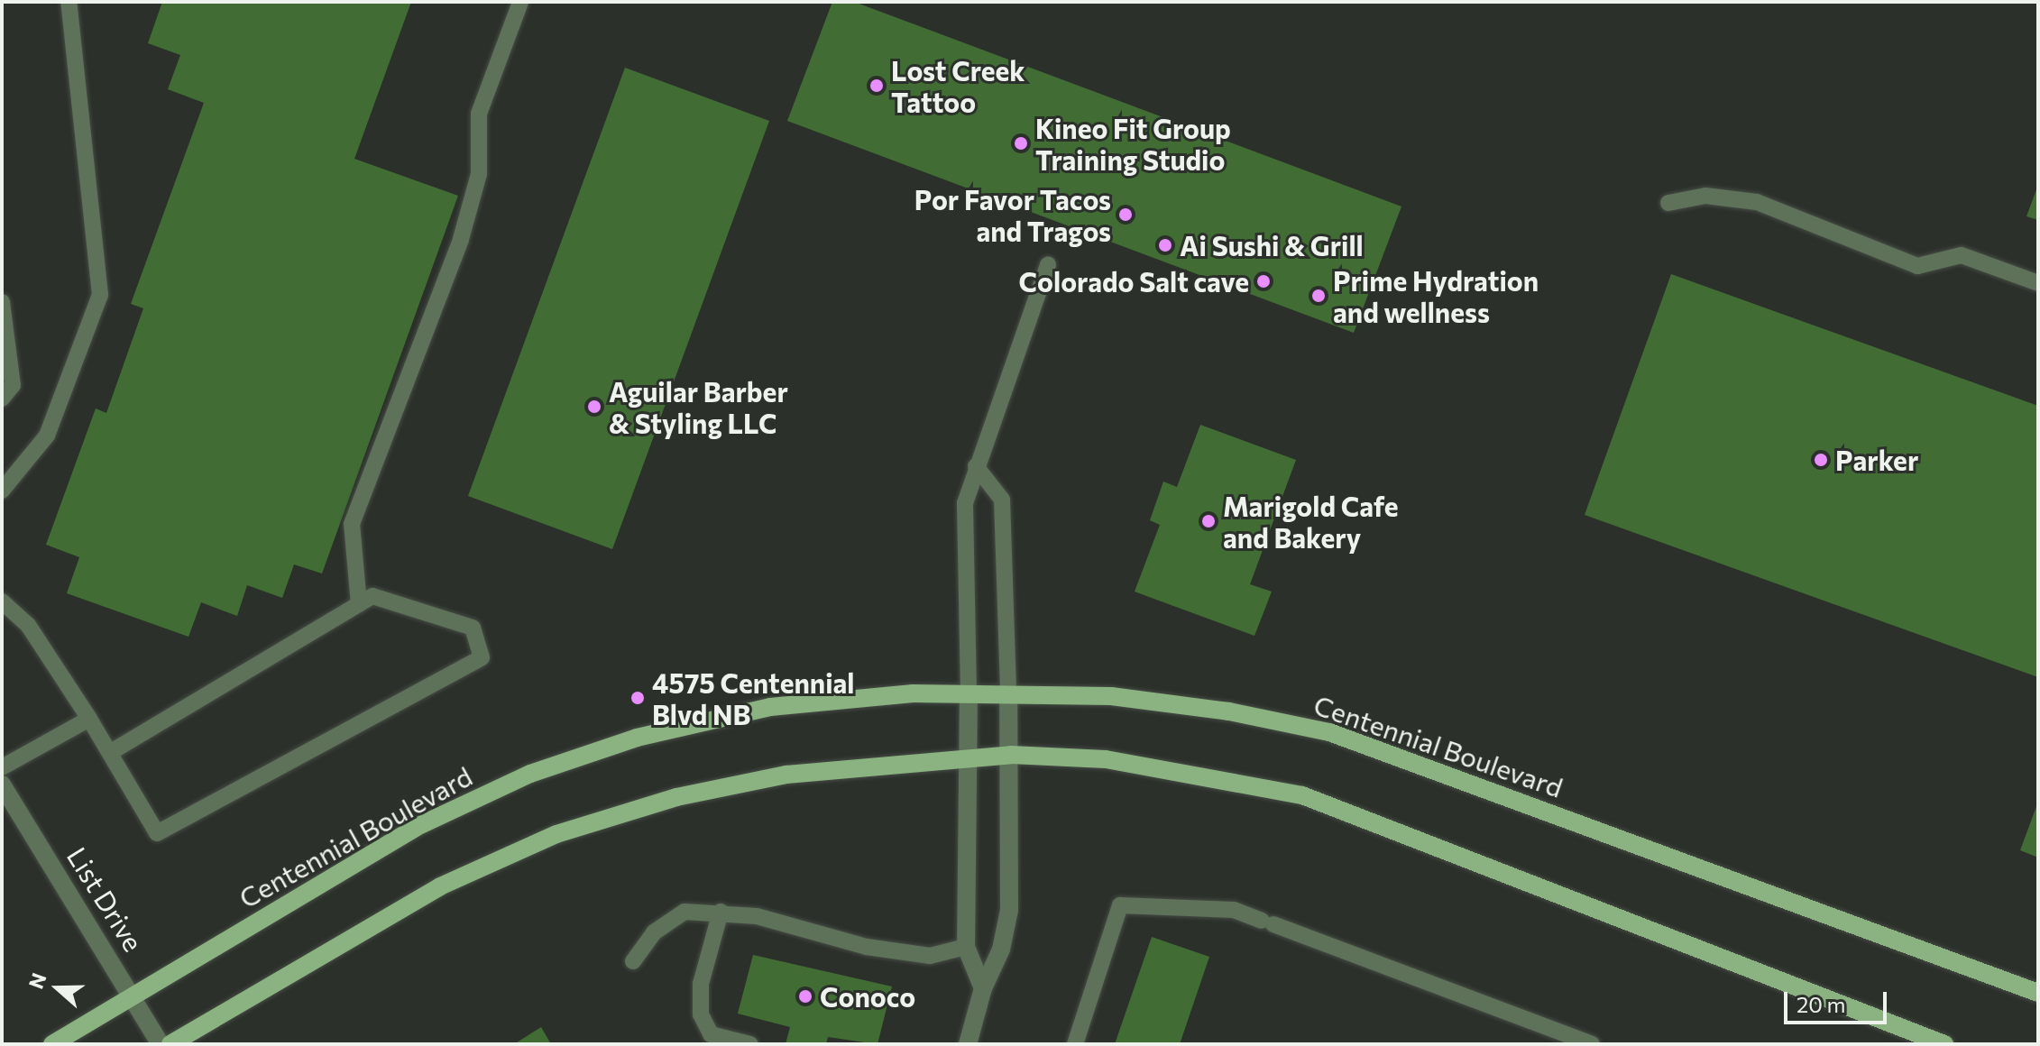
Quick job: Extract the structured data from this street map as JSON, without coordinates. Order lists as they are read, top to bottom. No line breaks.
{"streets":{"main road":["Centennial Boulevard"],"street":["List Drive"]},"crossings":[["Centennial Boulevard","List Drive"]],"places":["Lost Creek Tattoo","Kineo Fit Group Training Studio","Por Favor Tacos and Tragos","Ai Sushi & Grill","Colorado Salt cave","Prime Hydration and wellness","Aguilar Barber & Styling LLC","Parker","Marigold Cafe and Bakery","4575 Centennial Blvd NB","Conoco"],"scale_bar":"20 m","north":"left"}
